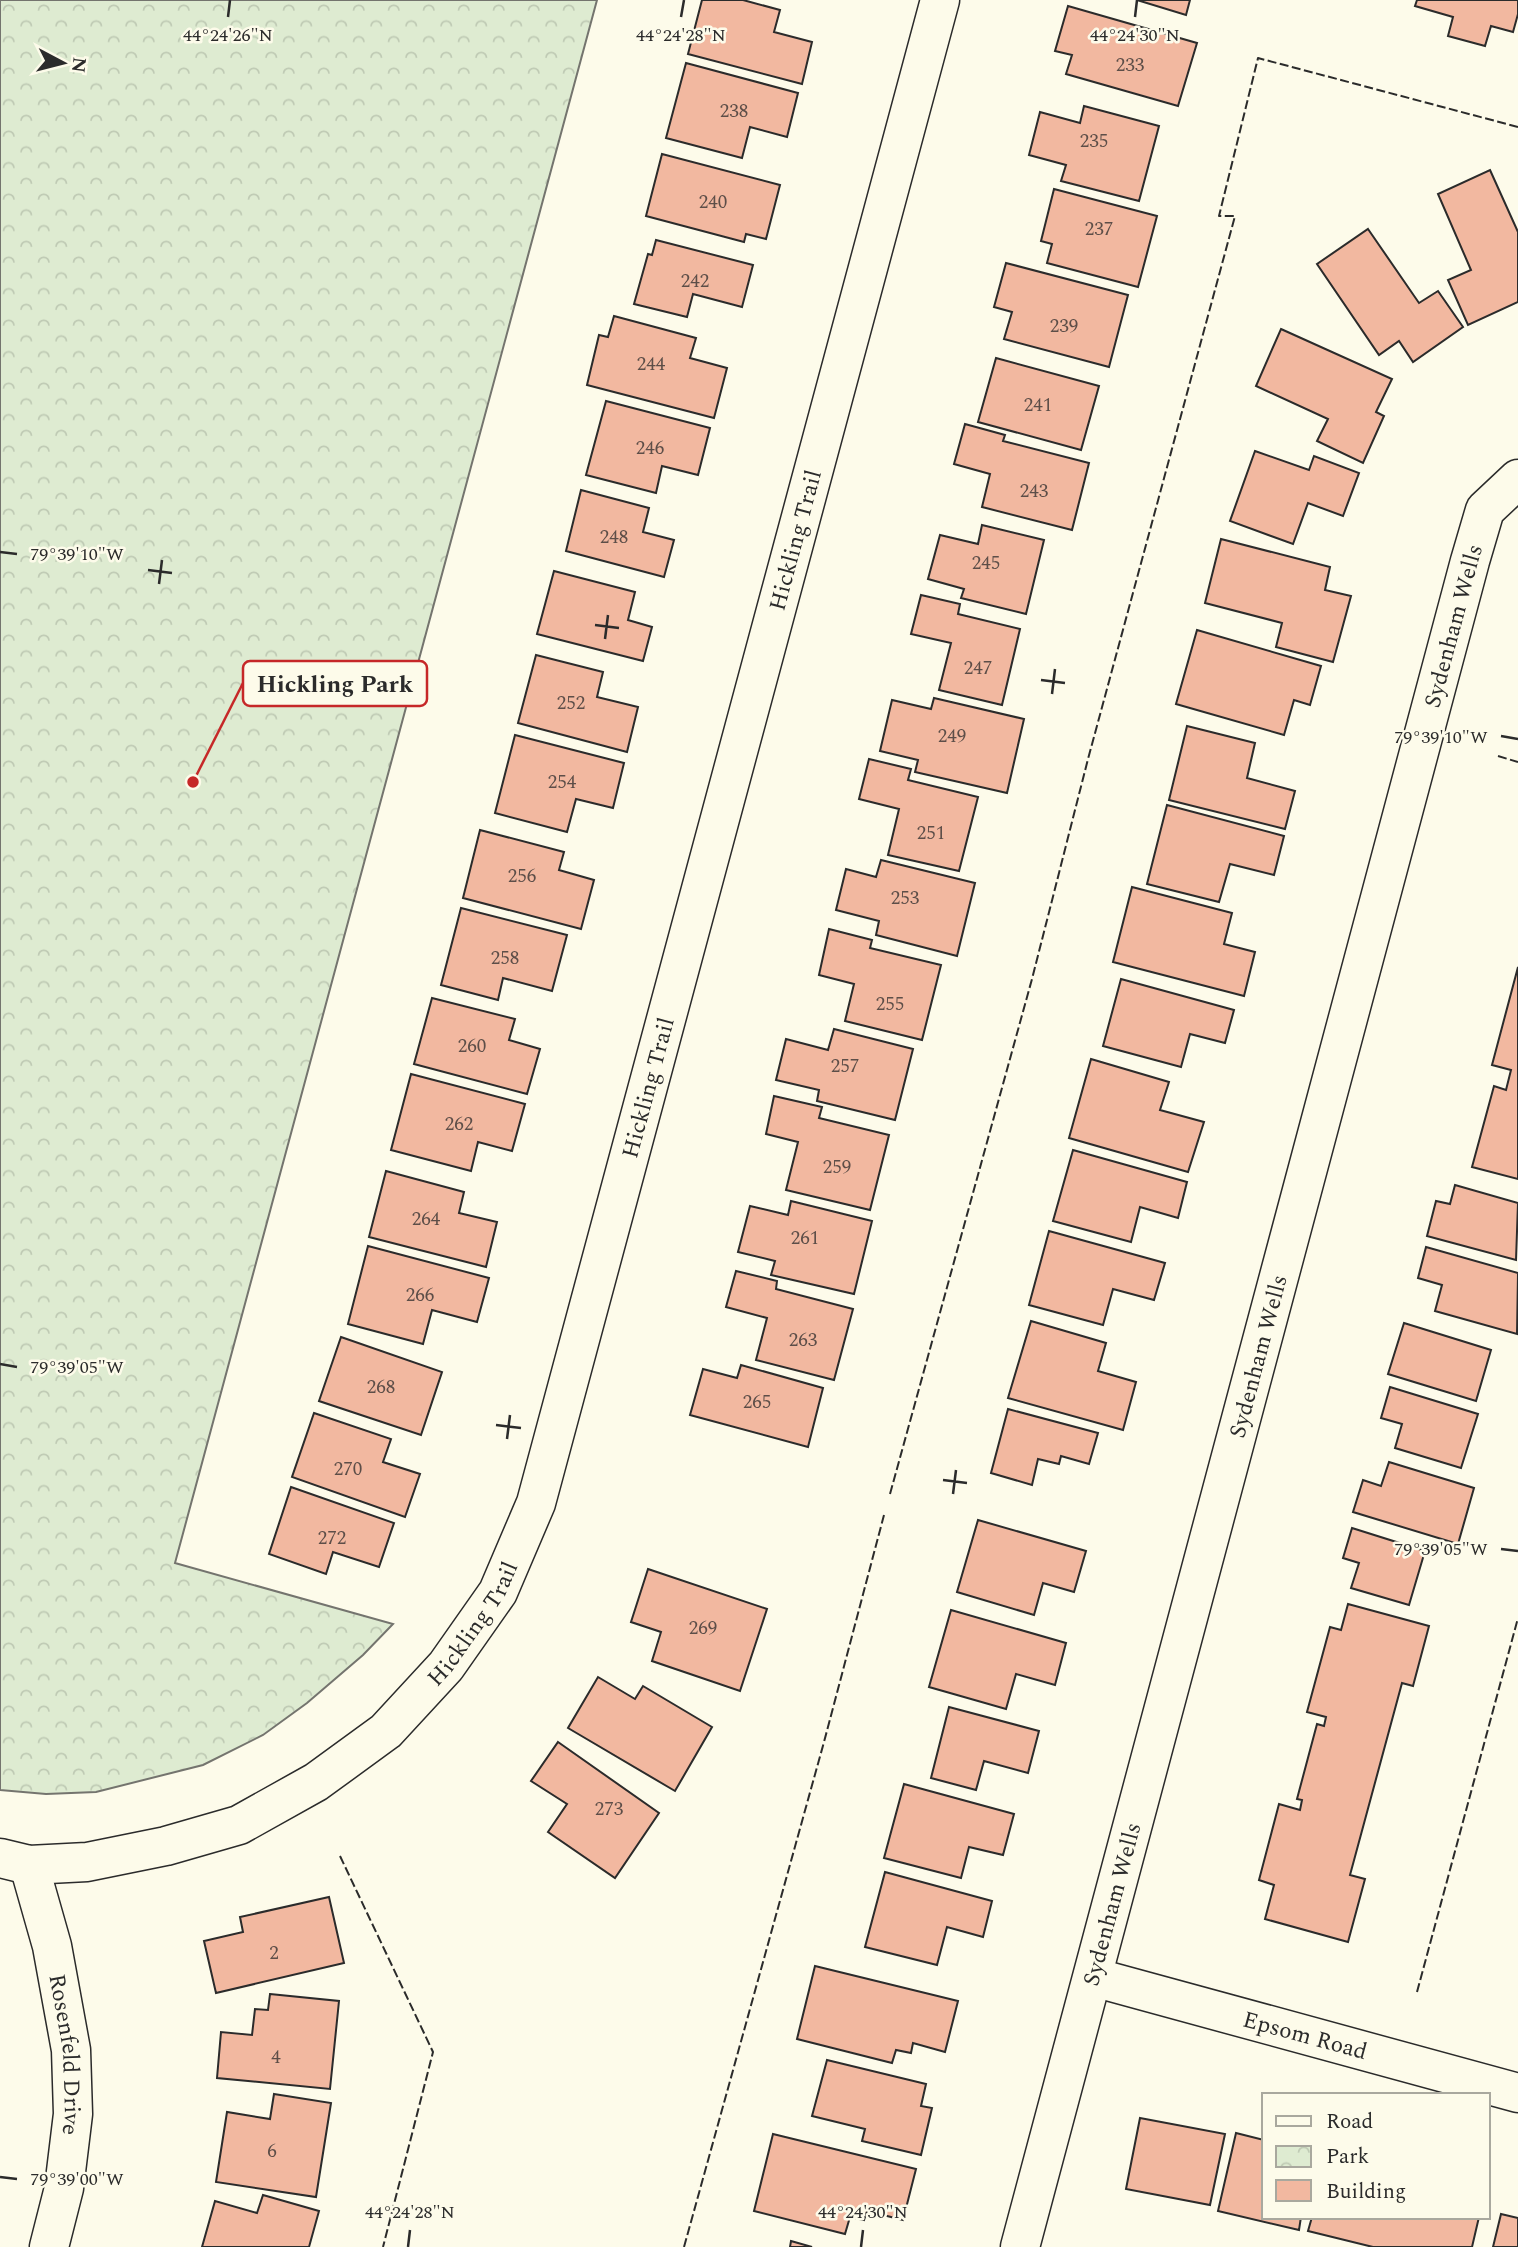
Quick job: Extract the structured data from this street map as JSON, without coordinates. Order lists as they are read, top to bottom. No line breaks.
{"streets":{"street":["Hickling Trail","Sydenham Wells","Epsom Road","Rosenfeld Drive"]},"crossings":[["Hickling Trail","Rosenfeld Drive"],["Sydenham Wells","Epsom Road"]],"places":["Hickling Park"],"house_numbers":["233","238","235","240","237","242","239","244","241","246","243","248","245","247","252","249","254","251","256","253","258","255","260","257","262","259","264","261","266","263","268","265","270","272","269","273","2","4","6"],"legend":["Road","Park","Building"],"north":"right","coordinates":["44°24'26\"N","44°24'28\"N","44°24'30\"N","79°39'10\"W","79°39'05\"W","79°39'00\"W"]}
